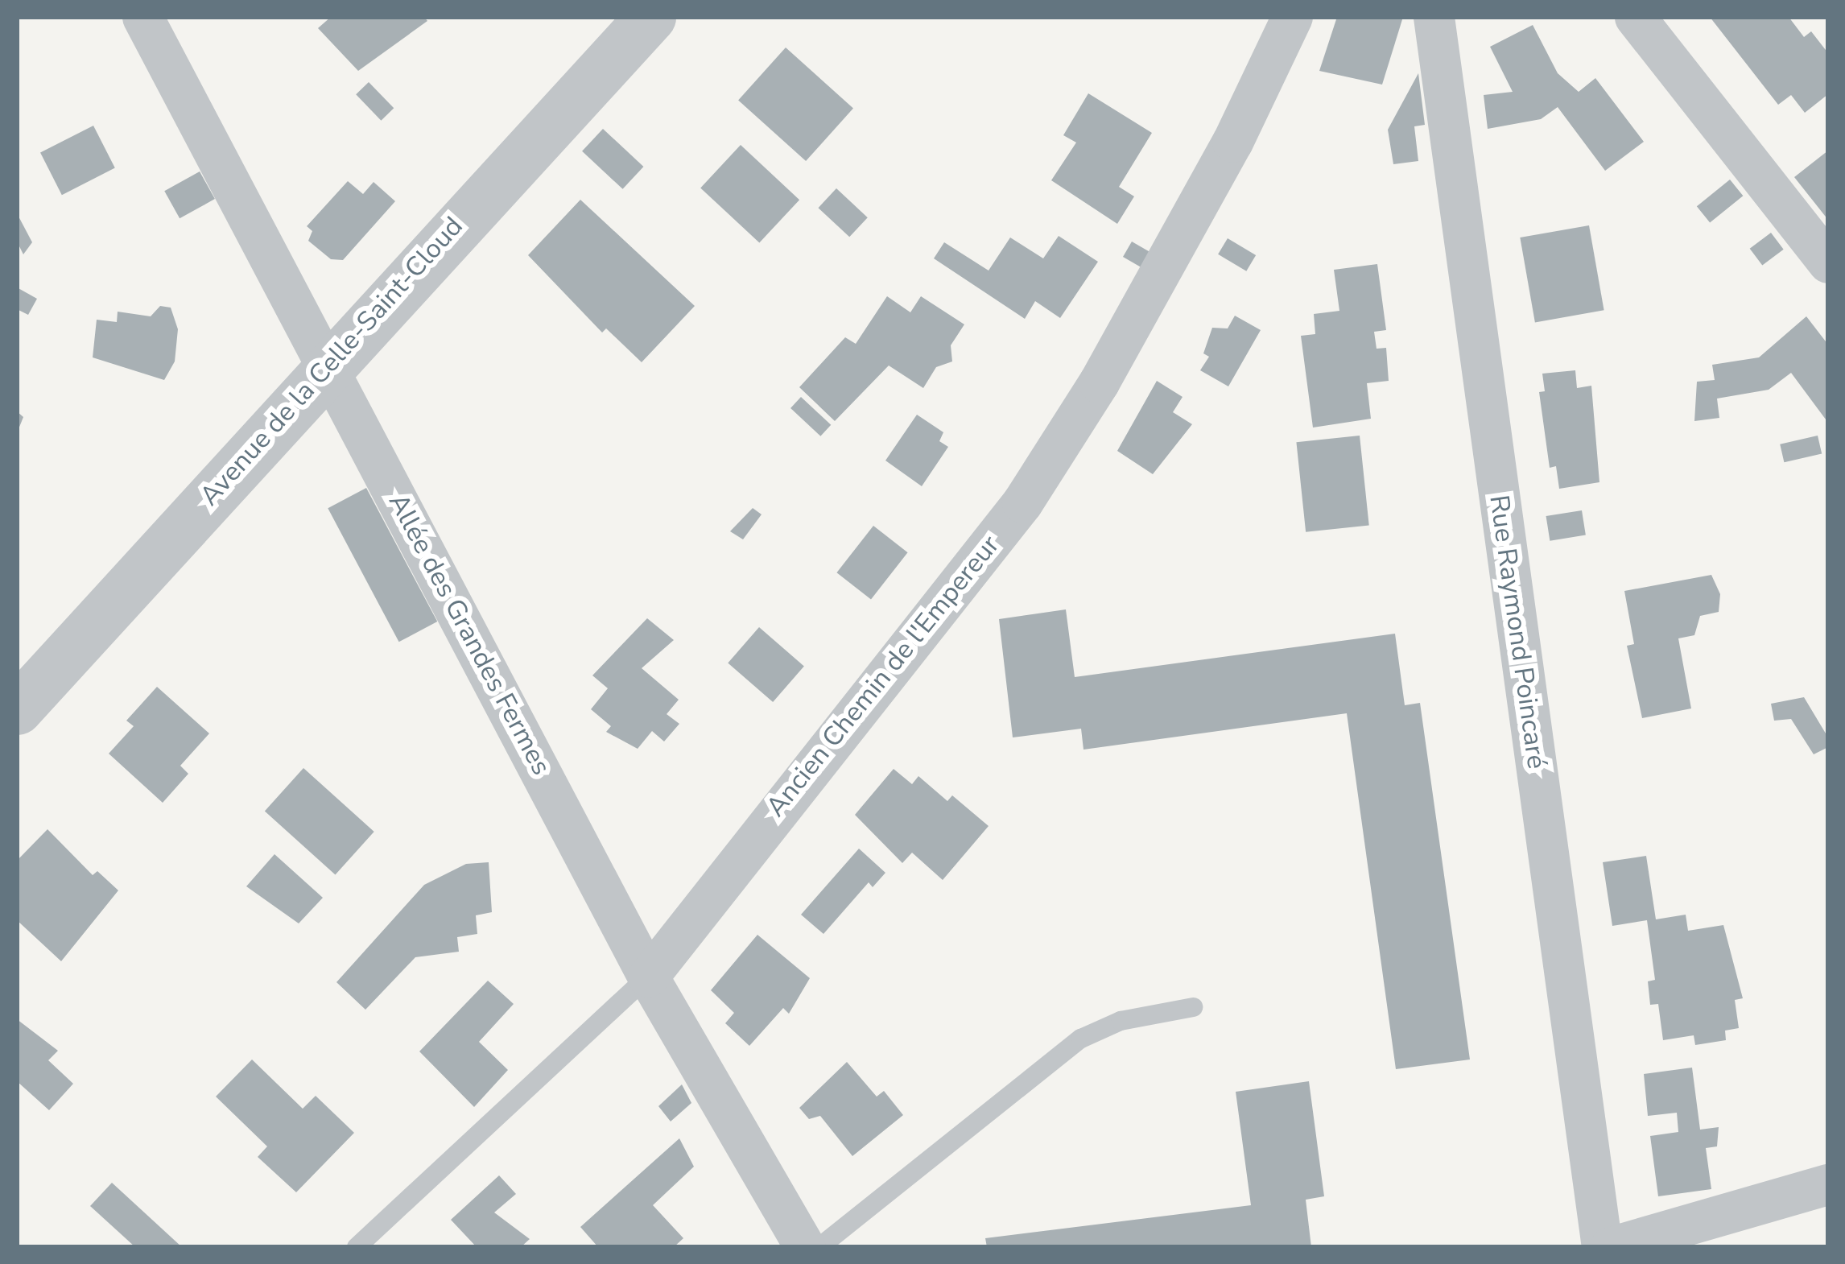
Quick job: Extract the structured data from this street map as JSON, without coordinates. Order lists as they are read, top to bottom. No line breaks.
{"streets":{"street":["Avenue de la Celle-Saint-Cloud","Rue Raymond Poincaré","Allée des Grandes Fermes","Ancien Chemin de l'Empereur"]},"crossings":[["Avenue de la Celle-Saint-Cloud","Allée des Grandes Fermes"],["Allée des Grandes Fermes","Ancien Chemin de l'Empereur"]]}
